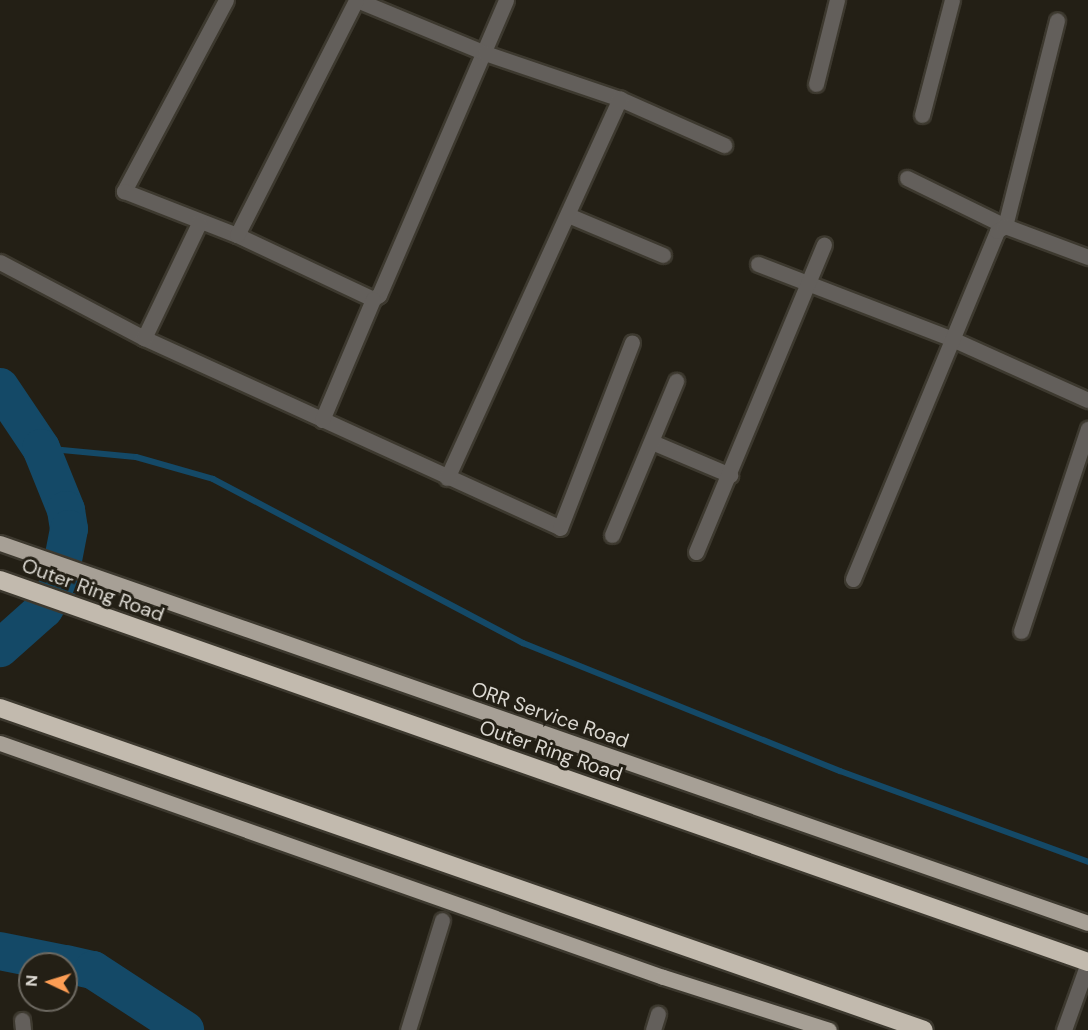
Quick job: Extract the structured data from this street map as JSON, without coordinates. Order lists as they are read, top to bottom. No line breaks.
{"streets":{"highway":["Outer Ring Road"],"main road":["ORR Service Road"]},"north":"left"}
